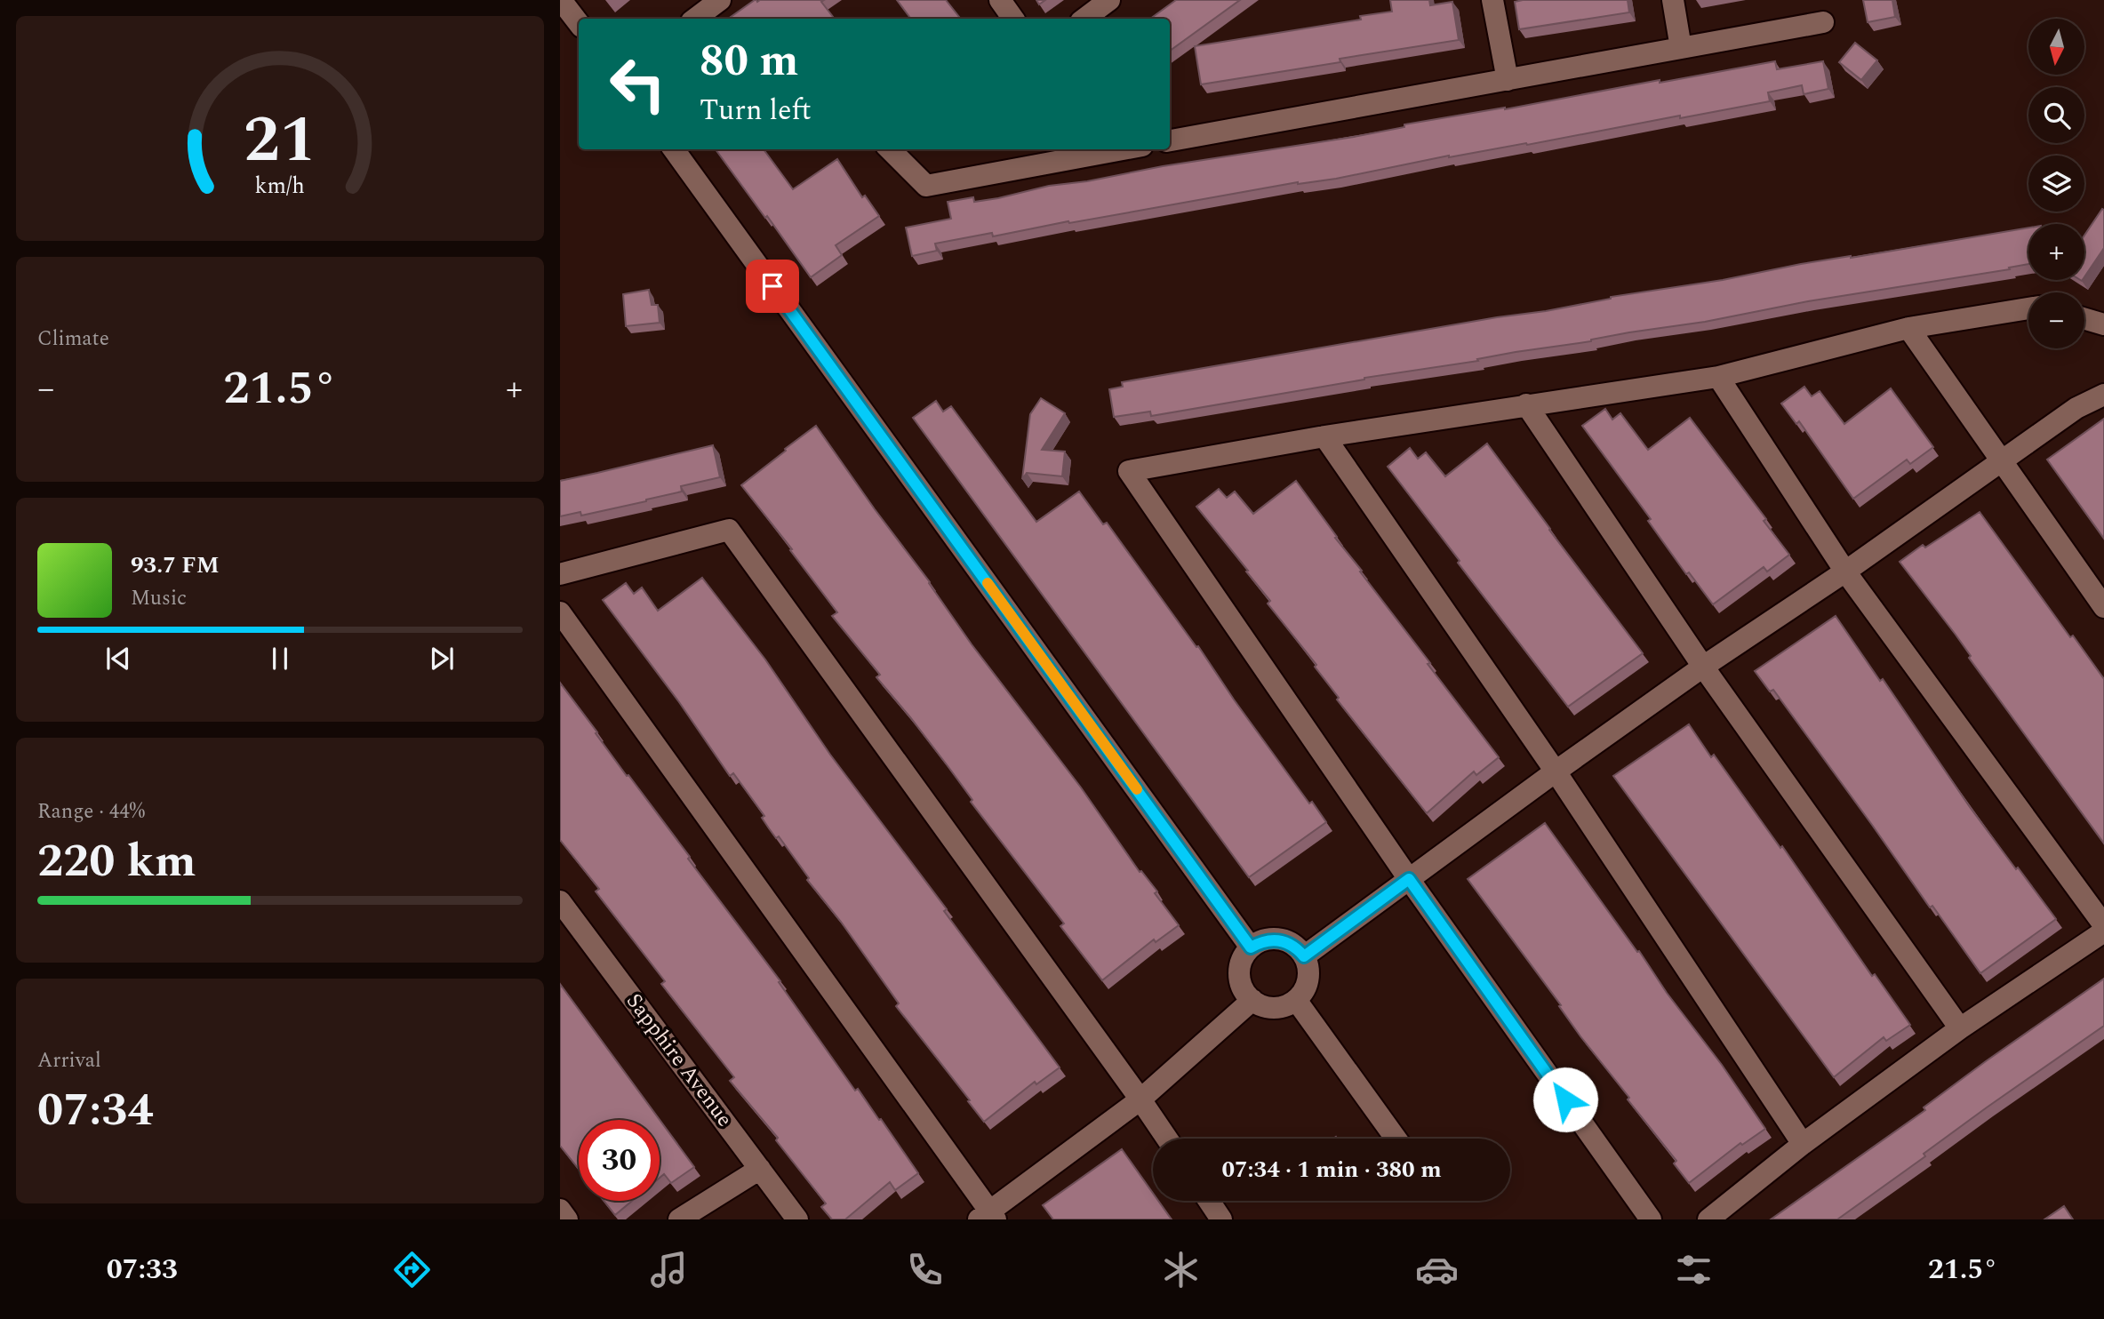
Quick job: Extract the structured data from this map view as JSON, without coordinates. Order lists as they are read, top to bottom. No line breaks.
{"streets":{"street":["Sapphire Avenue"]},"north":"bottom","page":{"map_buttons":["+","−"],"turn":["80 m","Turn left"],"tile":["Climate",["Range · 44%","220 km"],["Arrival","07:34"]],"heat":["−","21.5°","+"],"song":["93.7 FM","Music"],"limit":"30","trip":"07:34 · 1 min · 380 m","tabs":["07:33","21.5°"],"gauge":["21","km/h"]}}
